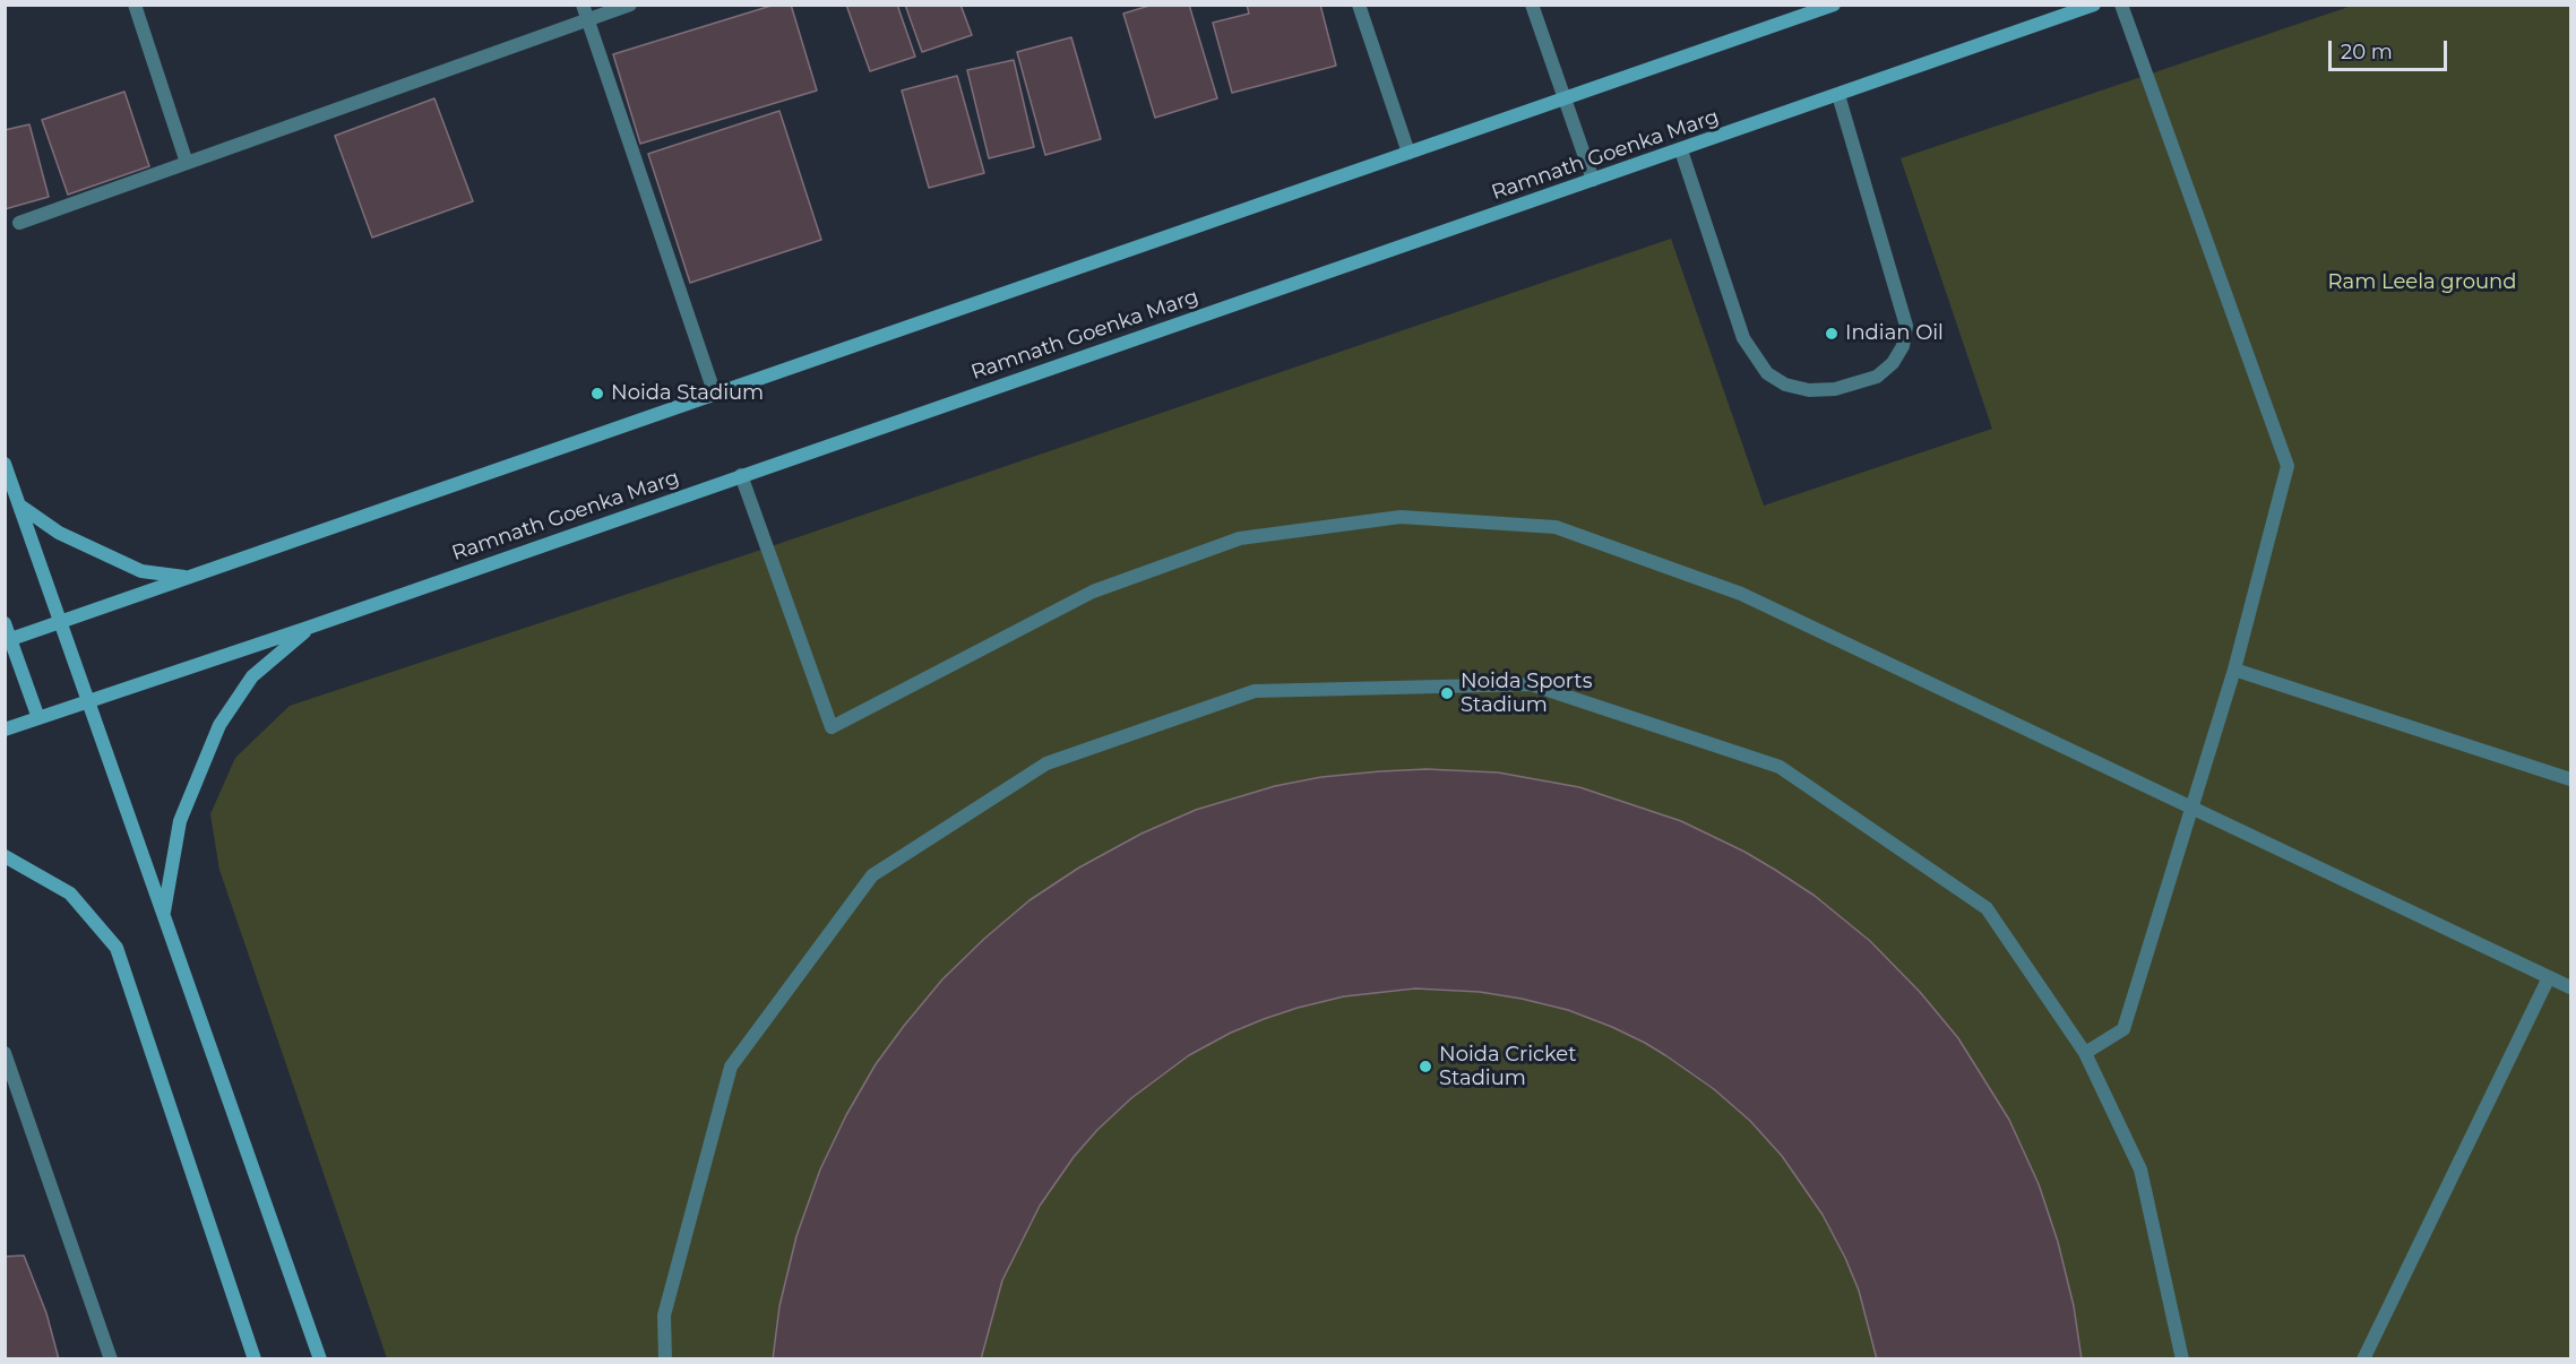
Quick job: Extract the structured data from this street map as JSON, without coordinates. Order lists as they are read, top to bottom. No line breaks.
{"streets":{"street":["Ramnath Goenka Marg"]},"parks":["Ram Leela ground"],"places":["Indian Oil","Noida Stadium","Noida Sports Stadium","Noida Cricket Stadium"],"scale_bar":"20 m"}
